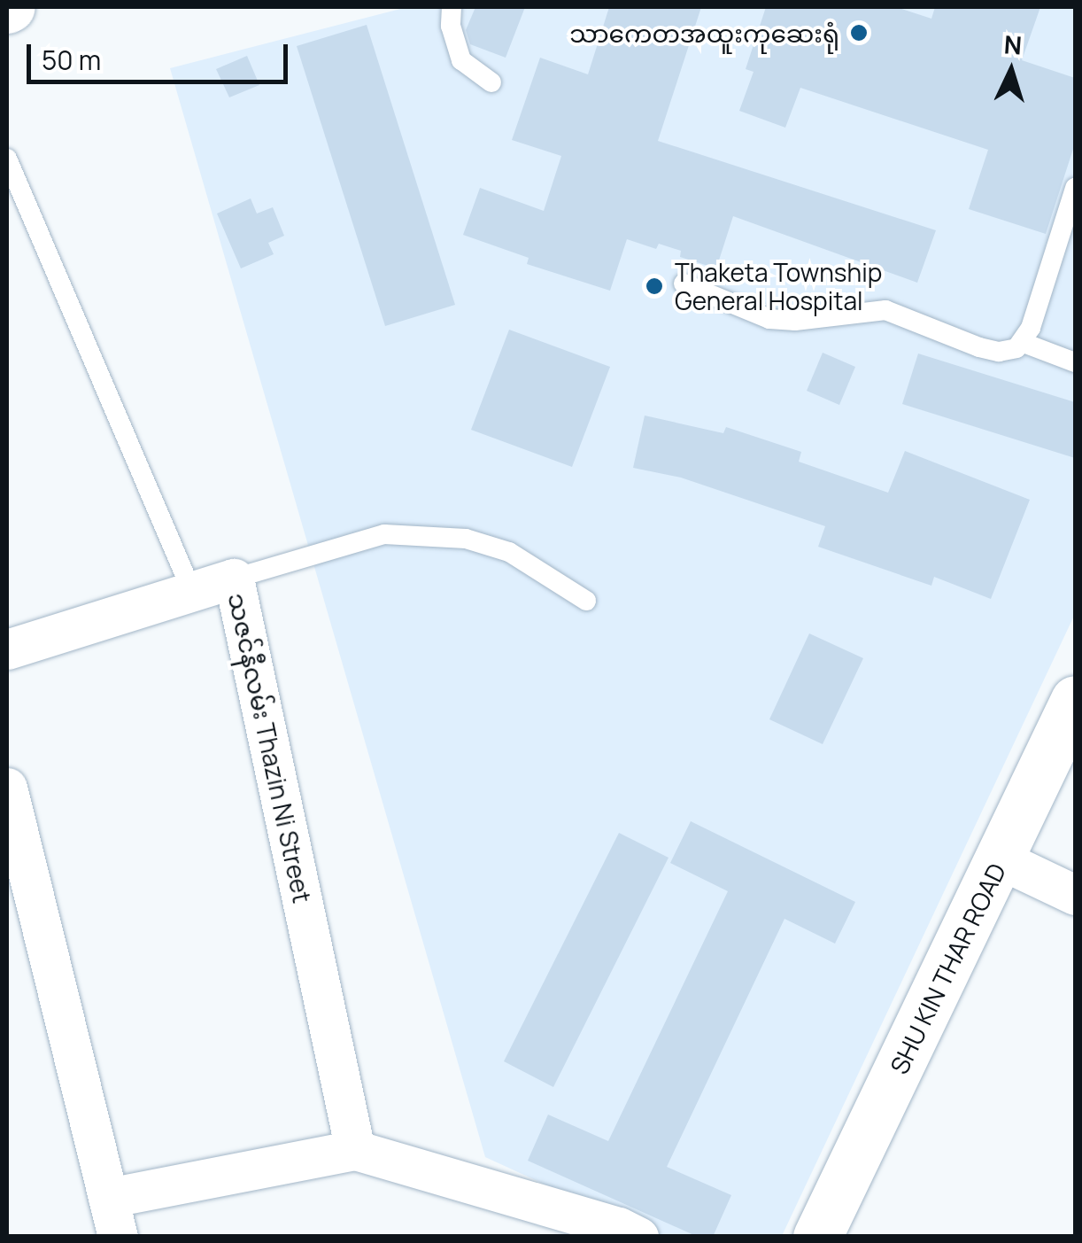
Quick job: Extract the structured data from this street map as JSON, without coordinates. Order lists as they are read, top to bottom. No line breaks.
{"streets":{"street":["သဇင်နီလမ်း Thazin Ni Street","SHU KIN THAR ROAD"]},"places":["သာကေတအထူးကုဆေးရုံ","Thaketa Township General Hospital"],"scale_bar":"50 m","north":"top"}
